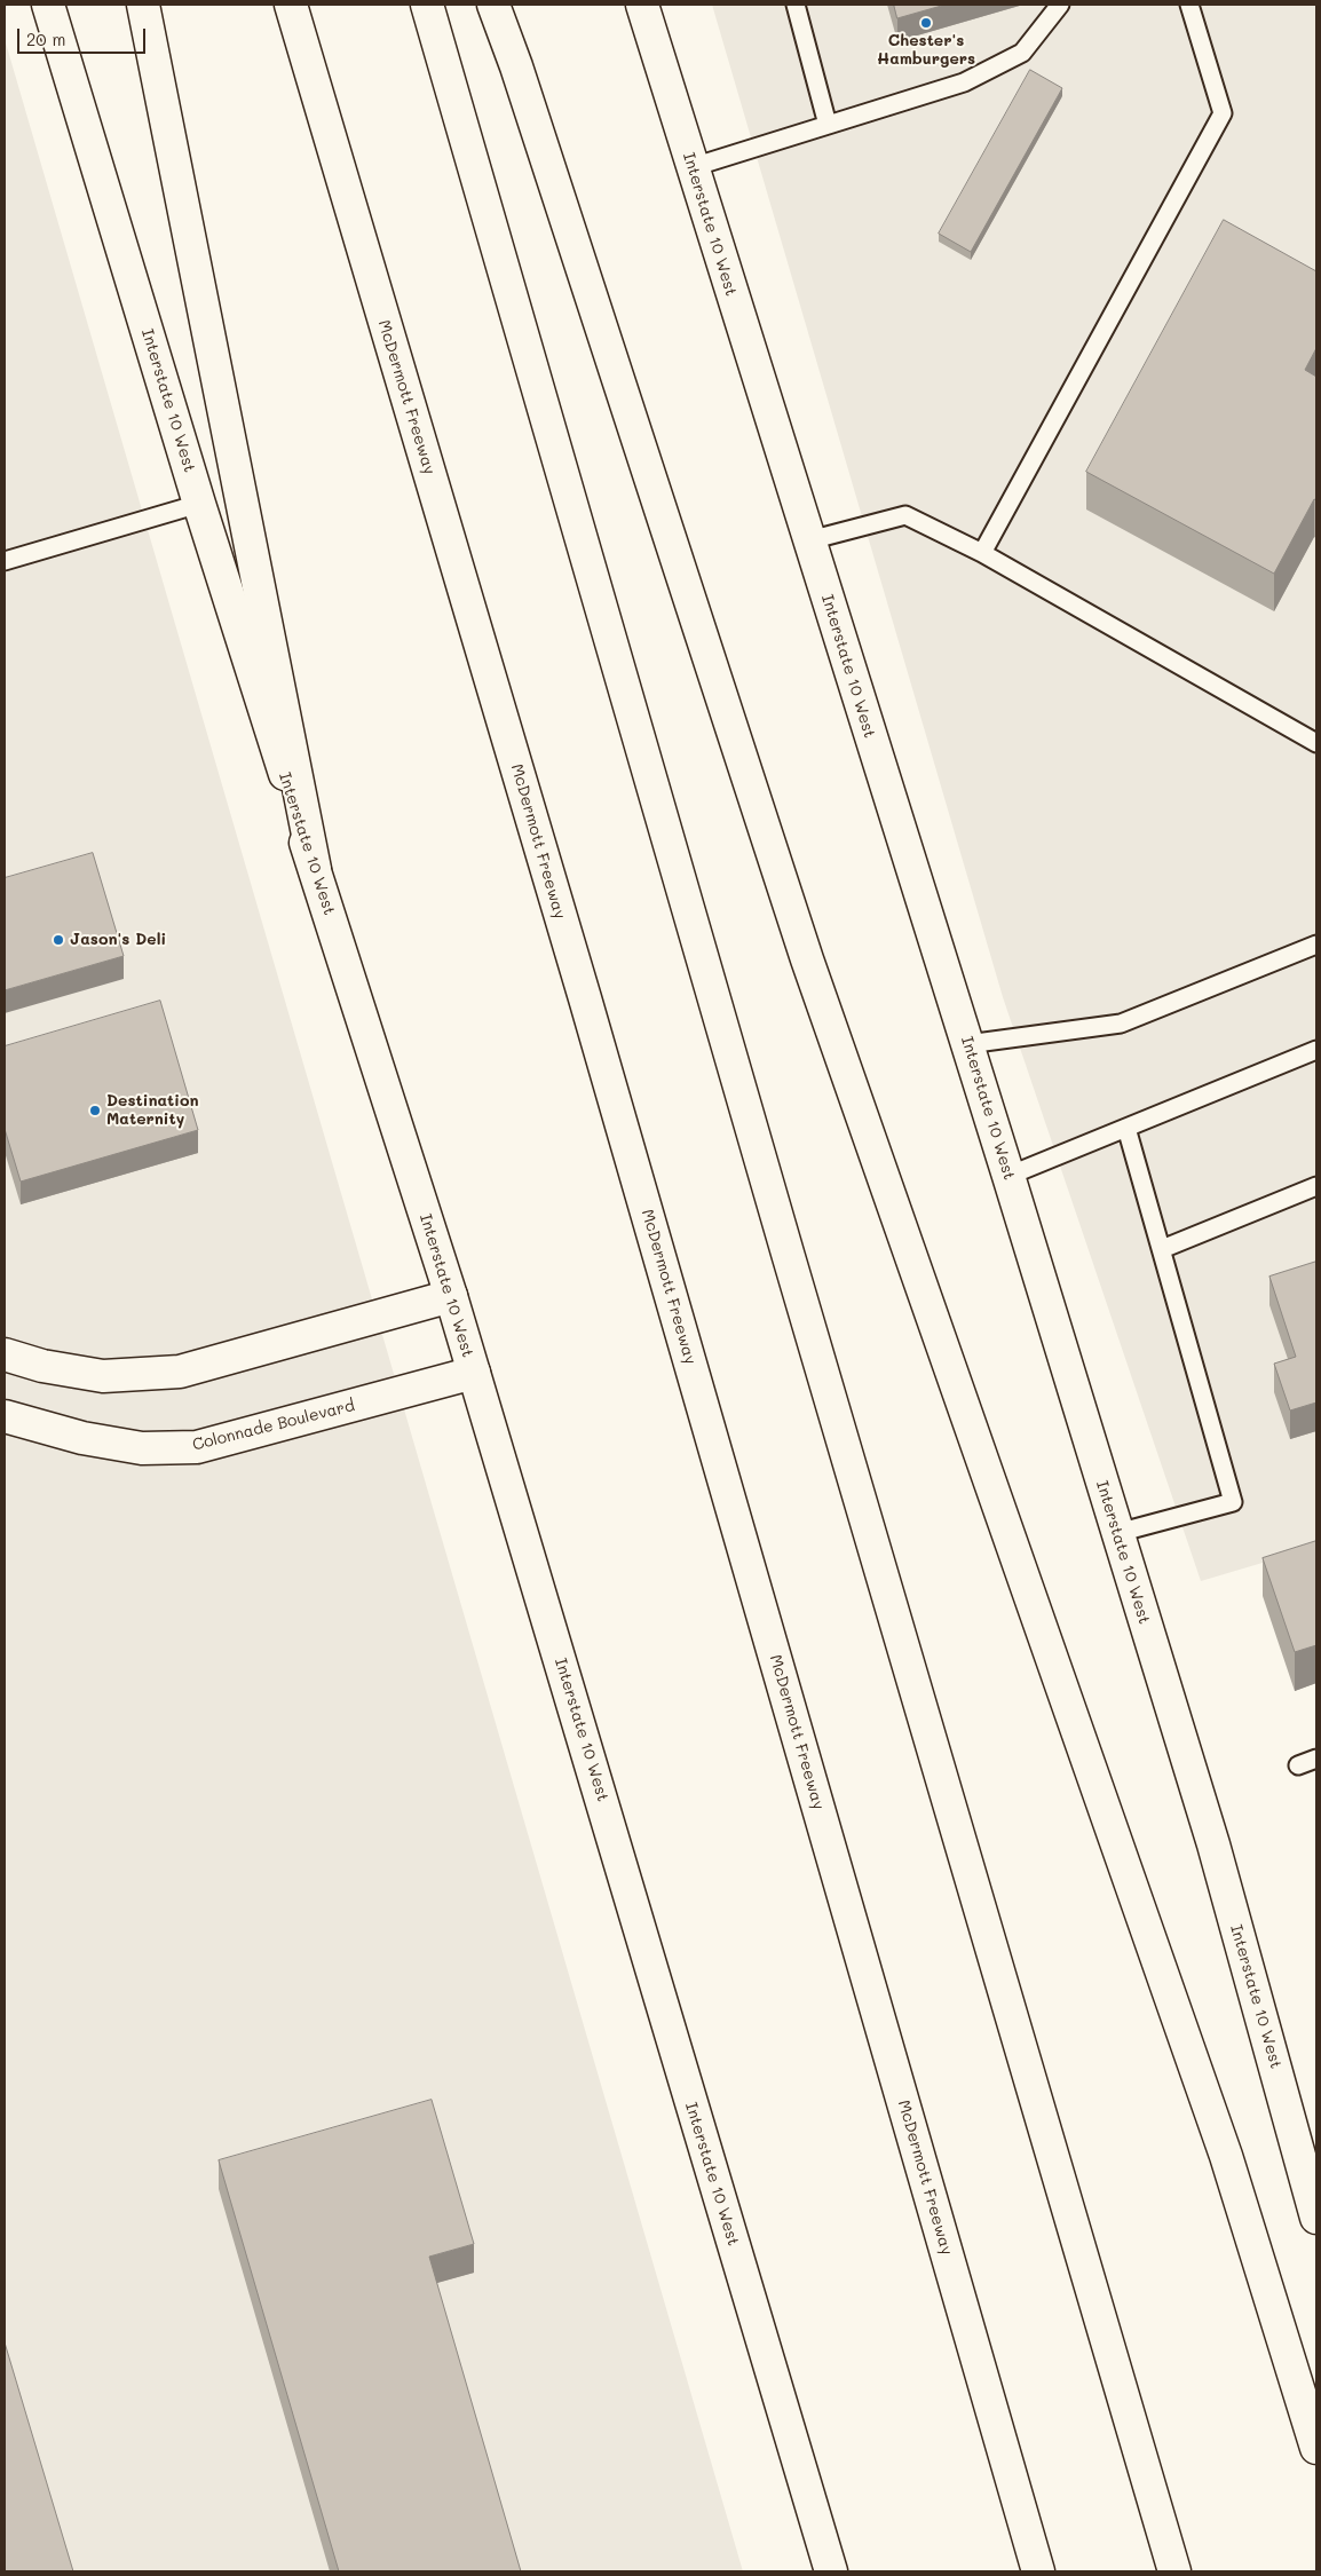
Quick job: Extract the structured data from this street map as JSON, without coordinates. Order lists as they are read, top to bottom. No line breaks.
{"streets":{"main road":["Interstate 10 West","McDermott Freeway","Colonnade Boulevard"]},"crossings":[["Interstate 10 West","Colonnade Boulevard"]],"places":["Chester's Hamburgers","Jason's Deli","Destination Maternity"],"scale_bar":"20 m"}
